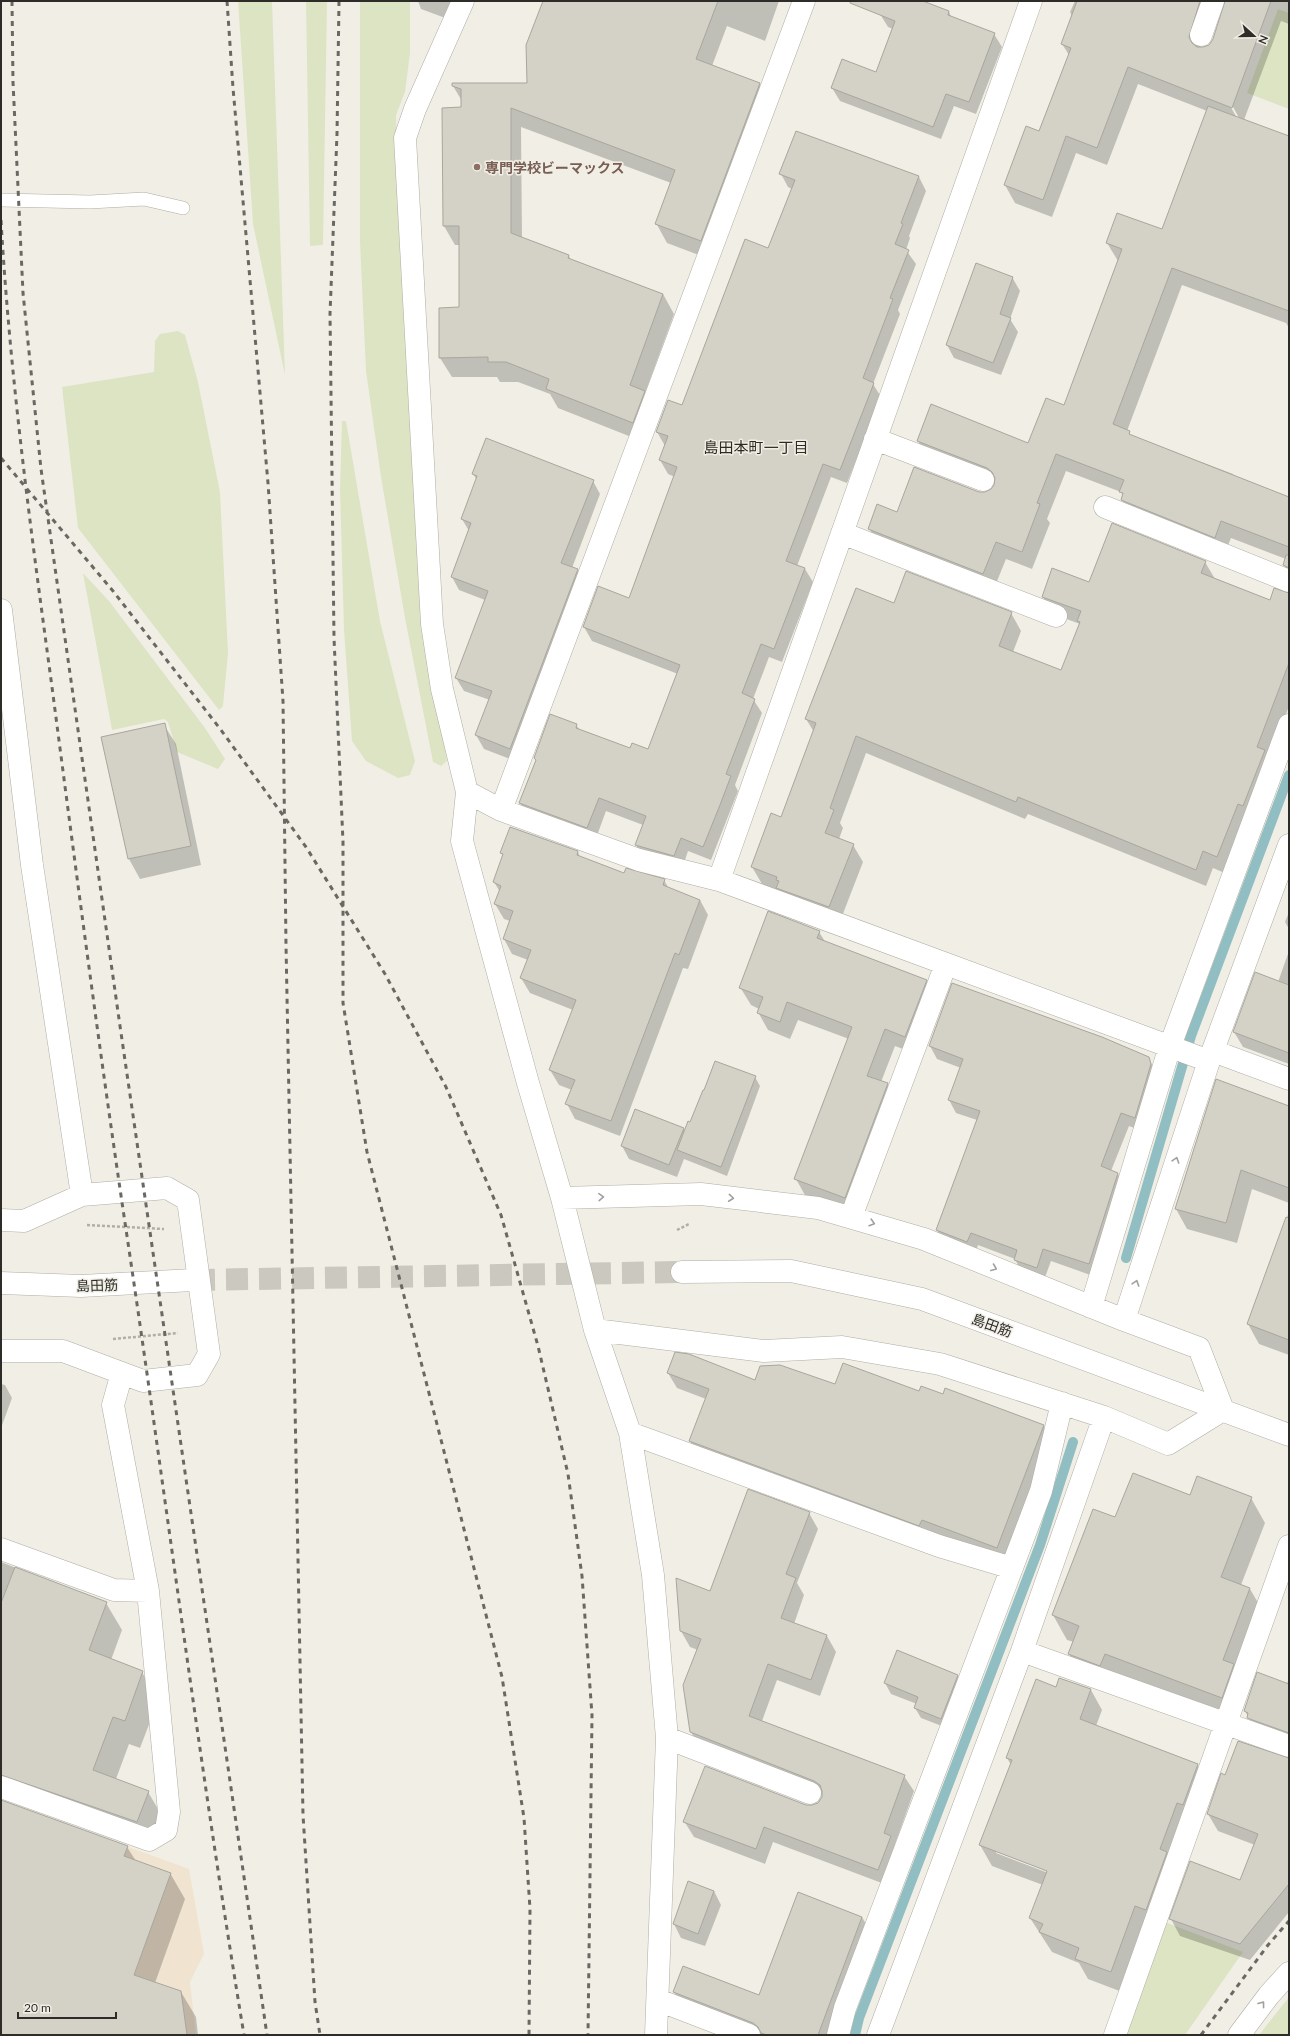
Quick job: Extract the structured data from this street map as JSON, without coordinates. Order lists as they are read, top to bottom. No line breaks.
{"streets":{"street":["島田筋"]},"districts":["島田本町一丁目"],"places":["専門学校ビーマックス"],"scale_bar":"20 m","north":"right"}
